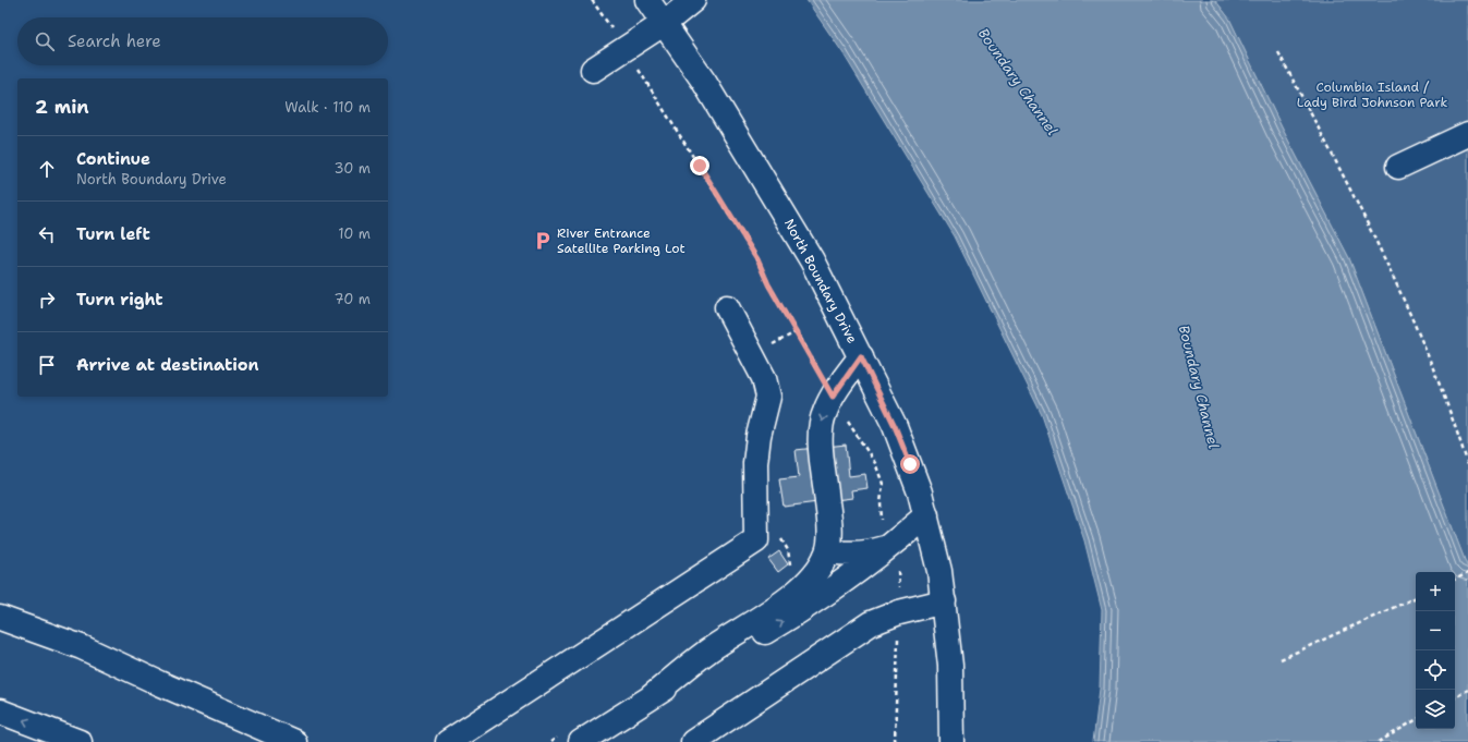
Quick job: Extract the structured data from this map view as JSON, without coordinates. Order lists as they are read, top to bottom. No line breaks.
{"streets":{"main road":["North Boundary Drive"]},"water":["Boundary Channel"],"parks":["Columbia Island / Lady Bird Johnson Park"],"places":{"parking":["River Entrance Satellite Parking Lot"]},"page":{"search":"Search here","heading":["2 min","Walk · 110 m"],"list":[["Continue","North Boundary Drive","30 m"],["Turn left","10 m"],["Turn right","70 m"],"Arrive at destination"],"map_buttons":["+","−"]}}
